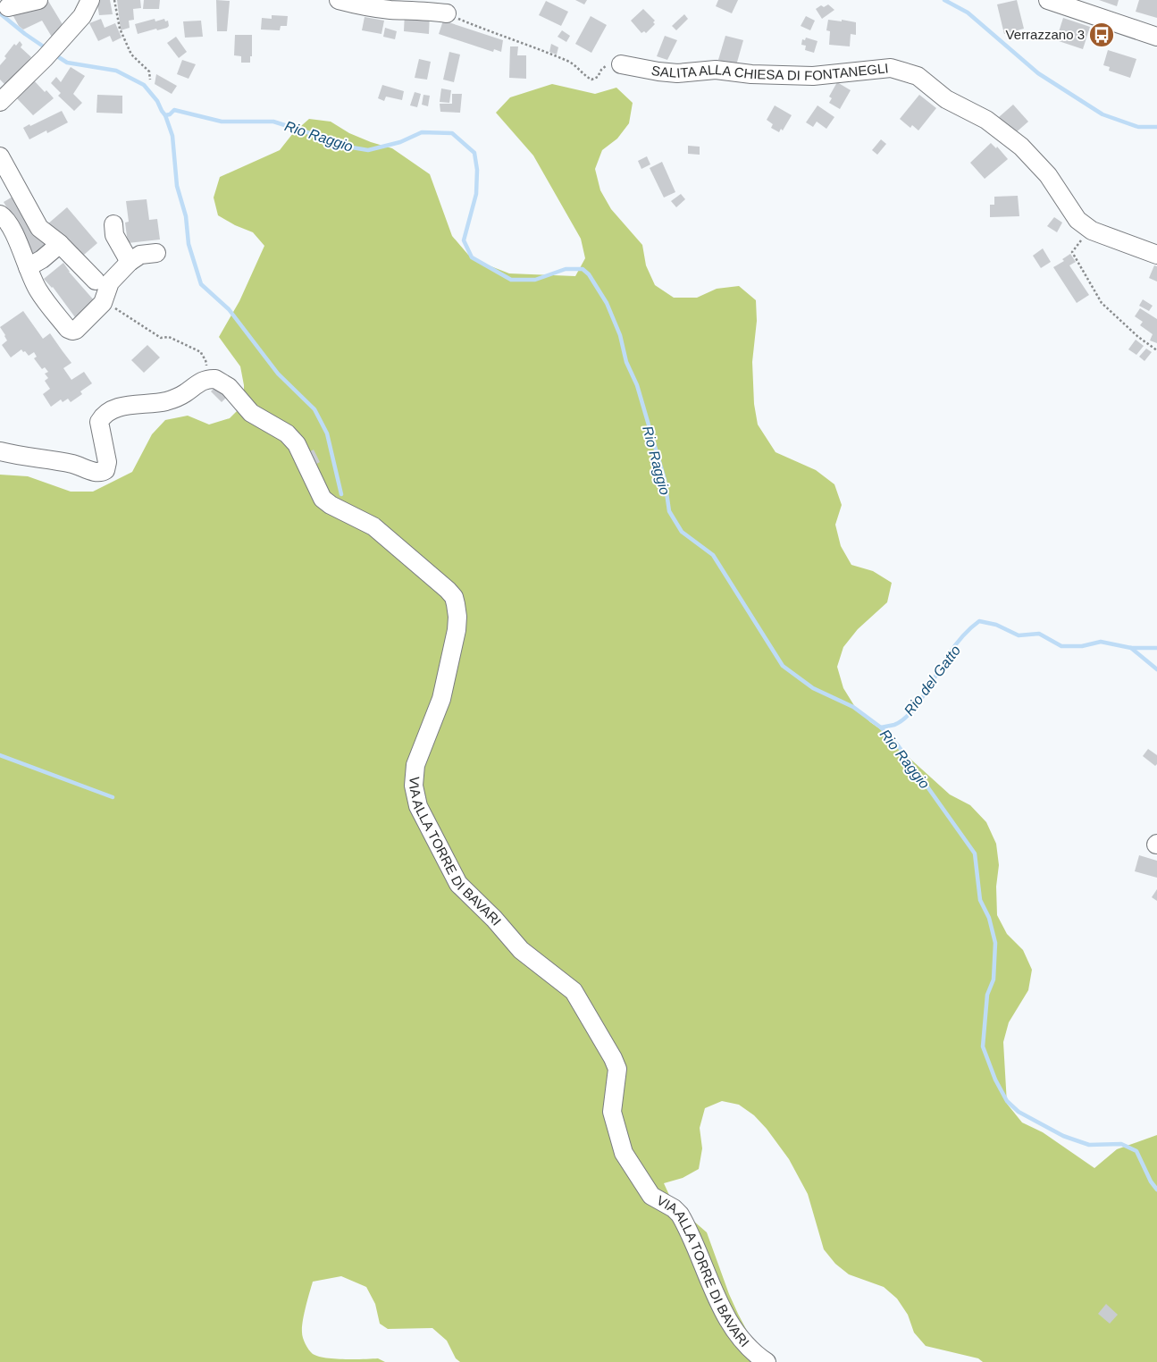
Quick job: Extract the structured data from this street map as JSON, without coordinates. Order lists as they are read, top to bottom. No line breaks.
{"streets":{"street":["SALITA ALLA CHIESA DI FONTANEGLI","VIA ALLA TORRE DI BAVARI"]},"water":["Rio Raggio","Rio del Gatto"],"places":{"bus stop":["Verrazzano 3"]}}
